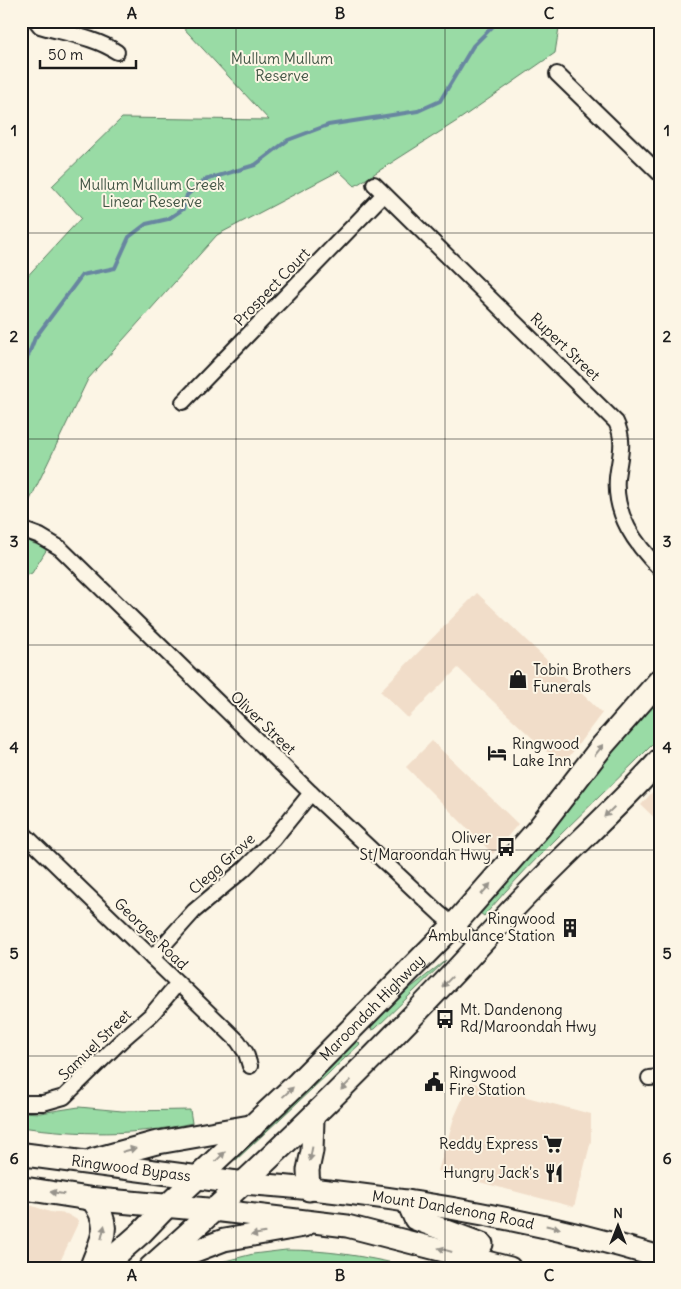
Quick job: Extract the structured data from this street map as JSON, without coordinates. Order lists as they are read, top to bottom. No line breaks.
{"streets":{"highway":["Maroondah Highway","Ringwood Bypass"],"main road":["Mount Dandenong Road"],"street":["Prospect Court","Rupert Street","Oliver Street","Clegg Grove","Georges Road","Samuel Street"]},"crossings":[["Prospect Court","Rupert Street"],["Oliver Street","Clegg Grove"],["Oliver Street","Maroondah Highway"],["Clegg Grove","Georges Road"],["Georges Road","Samuel Street"],["Maroondah Highway","Ringwood Bypass"],["Ringwood Bypass","Mount Dandenong Road"]],"one_way":["Mount Dandenong Road"],"parks":["Mullum Mullum Reserve","Mullum Mullum Creek Linear Reserve"],"places":{"shop":["Tobin Brothers Funerals"],"hotel":["Ringwood Lake Inn"],"bus stop":["Oliver St/Maroondah Hwy","Mt. Dandenong Rd/Maroondah Hwy"],"building":["Ringwood Ambulance Station"],"public building":["Ringwood Fire Station"],"supermarket":["Reddy Express"],"restaurant":["Hungry Jack's"]},"scale_bar":"50 m","north":"top","grid":{"columns":["A","B","C"],"rows":["1","2","3","4","5","6"]}}
